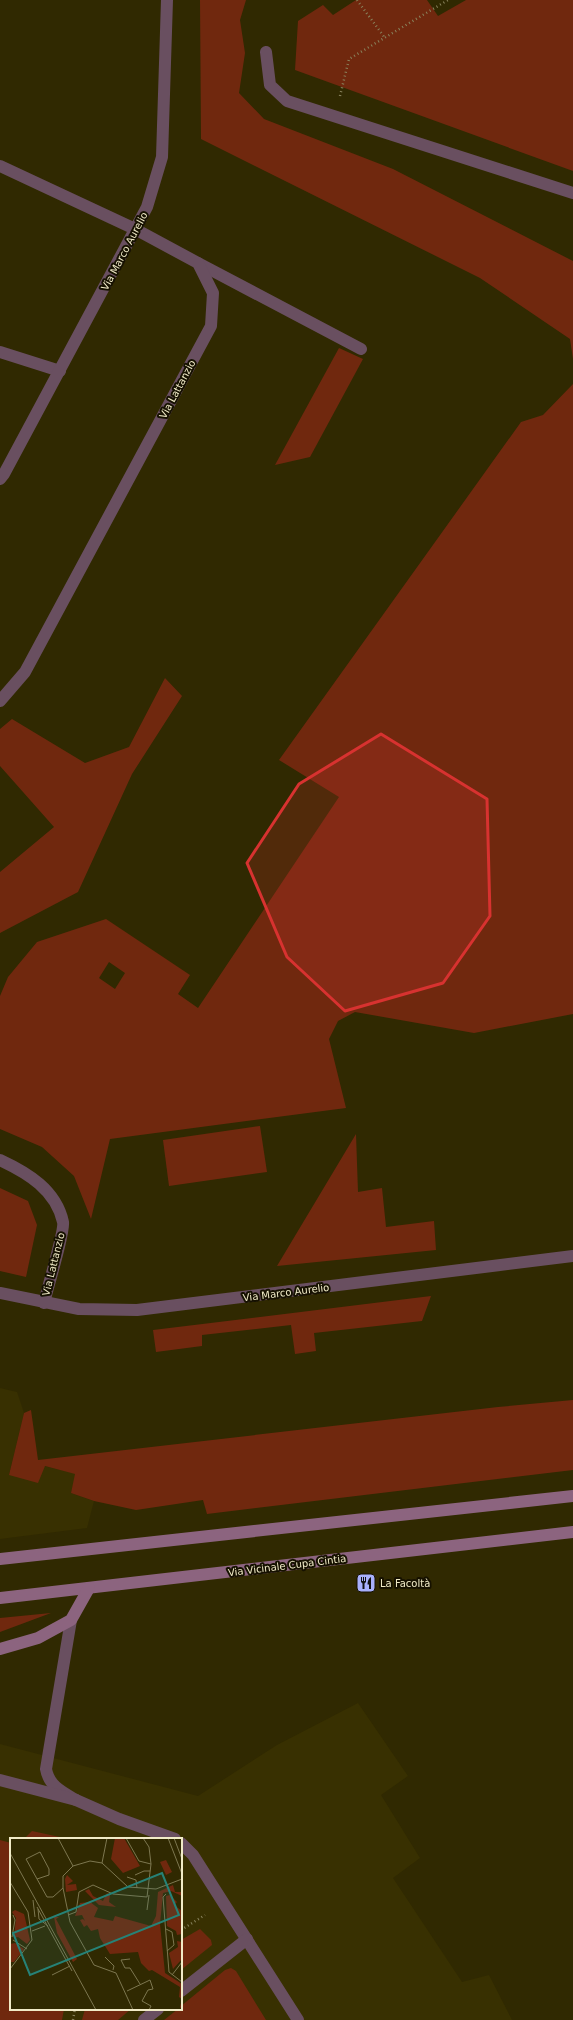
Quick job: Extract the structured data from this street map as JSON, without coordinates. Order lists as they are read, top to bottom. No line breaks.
{"streets":{"main road":["Via Vicinale Cupa Cintia"],"street":["Via Marco Aurelio","Via Lattanzio"]},"crossings":[["Via Marco Aurelio","Via Lattanzio"]],"places":{"restaurant":["La Facoltà"]}}
